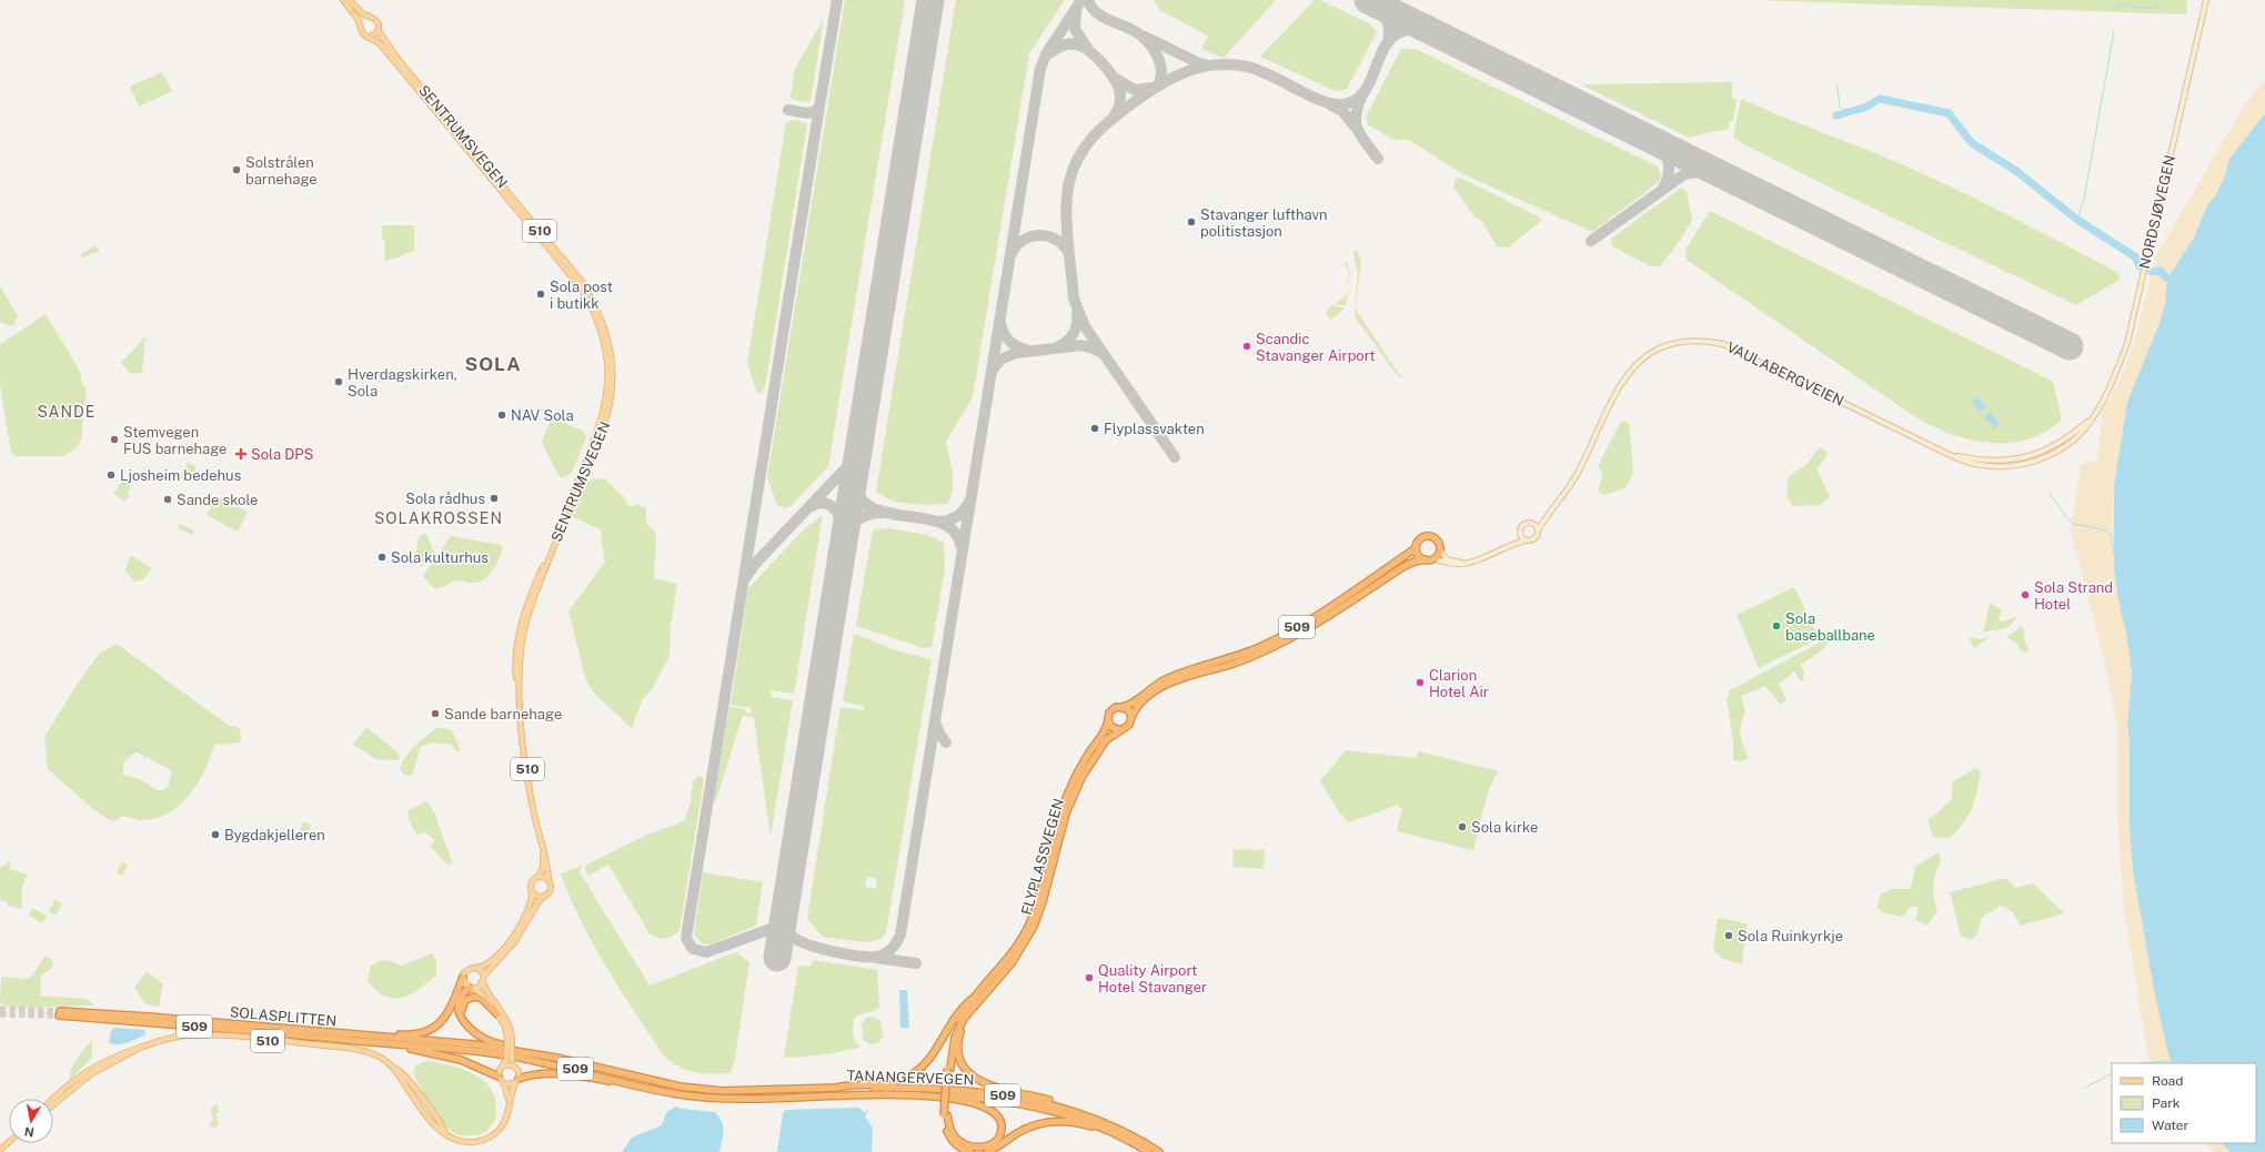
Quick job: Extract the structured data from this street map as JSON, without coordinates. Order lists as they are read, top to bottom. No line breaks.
{"streets":{"highway":["509","FLYPLASSVEGEN","SOLASPLITTEN","TANANGERVEGEN"],"main road":["SENTRUMSVEGEN","NORDSJØVEGEN","510","VAULABERGVEIEN"]},"crossings":[["SENTRUMSVEGEN","510"],["NORDSJØVEGEN","VAULABERGVEIEN"],["510","509"],["509","FLYPLASSVEGEN"],["509","SOLASPLITTEN"],["509","TANANGERVEGEN"]],"districts":["SOLA","SANDE","SOLAKROSSEN"],"places":{"other":["Solstrålen barnehage","Stavanger lufthavn politistasjon","Sola post i butikk","Scandic Stavanger Airport","Hverdagskirken, Sola","NAV Sola","Flyplassvakten","Stemvegen FUS barnehage","Ljosheim bedehus","Sola rådhus","Sande skole","Sola kulturhus","Sola Strand Hotel","Sola baseballbane","Clarion Hotel Air","Sande barnehage","Sola kirke","Bygdakjelleren","Sola Ruinkyrkje","Quality Airport Hotel Stavanger"],"health":["Sola DPS"]},"legend":["Road","Park","Water"],"north":"bottom"}
